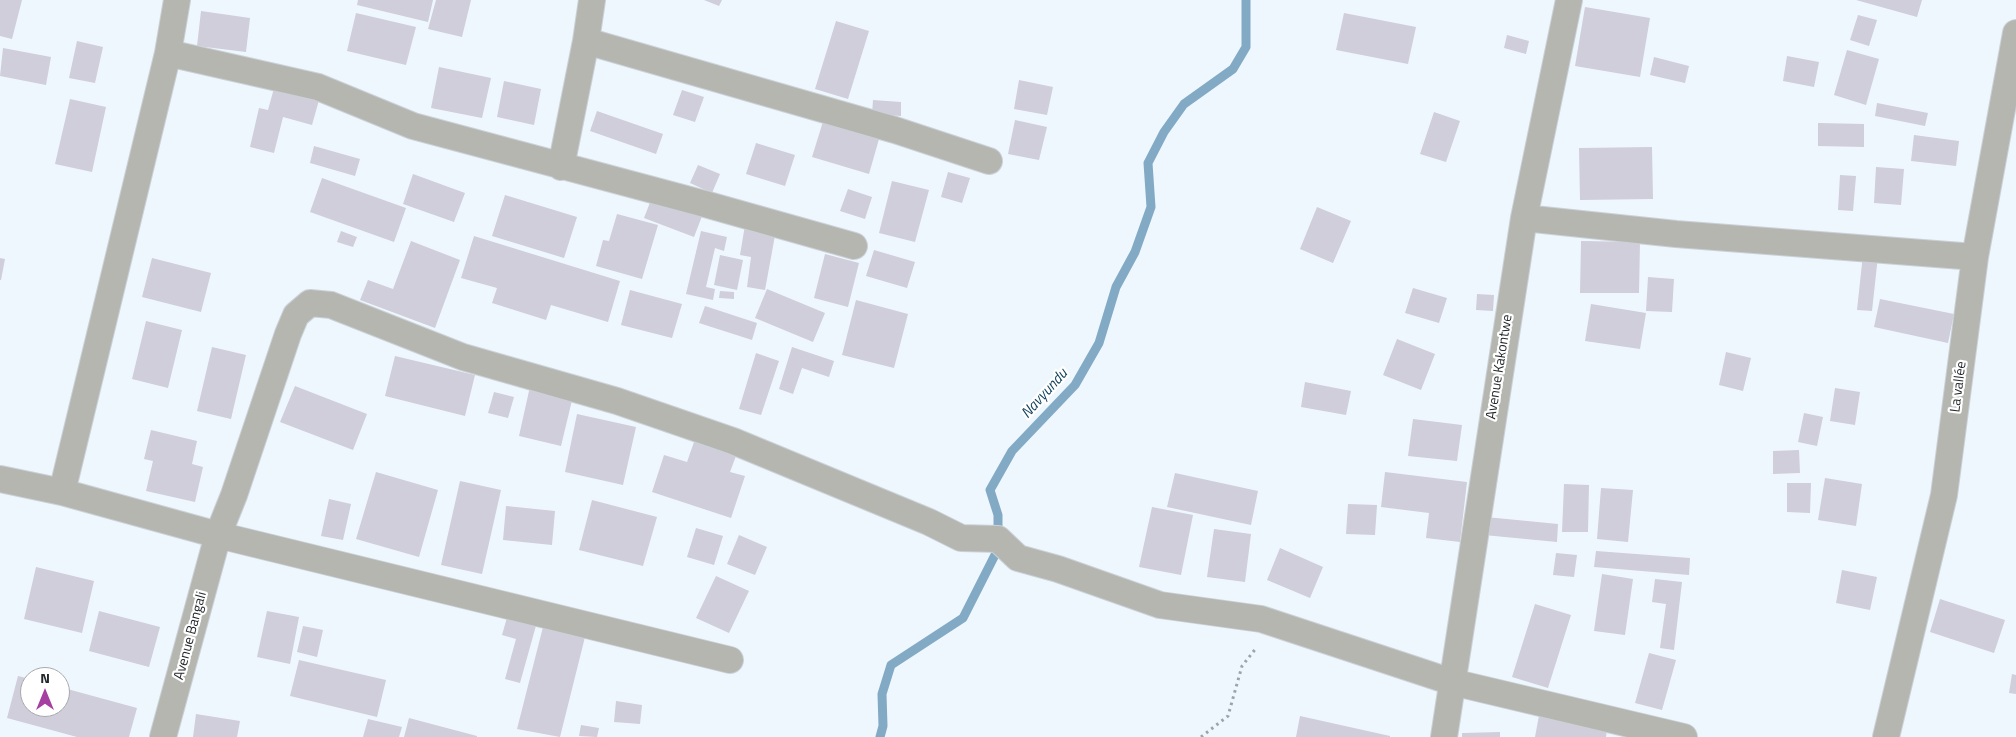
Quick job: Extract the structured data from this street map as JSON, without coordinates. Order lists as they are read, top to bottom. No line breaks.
{"streets":{"street":["Avenue Kakontwe","La vallée","Avenue Bangali"]},"crossings":[["Avenue Kakontwe","Avenue Bangali"]],"water":["Navyundu"],"north":"top"}
